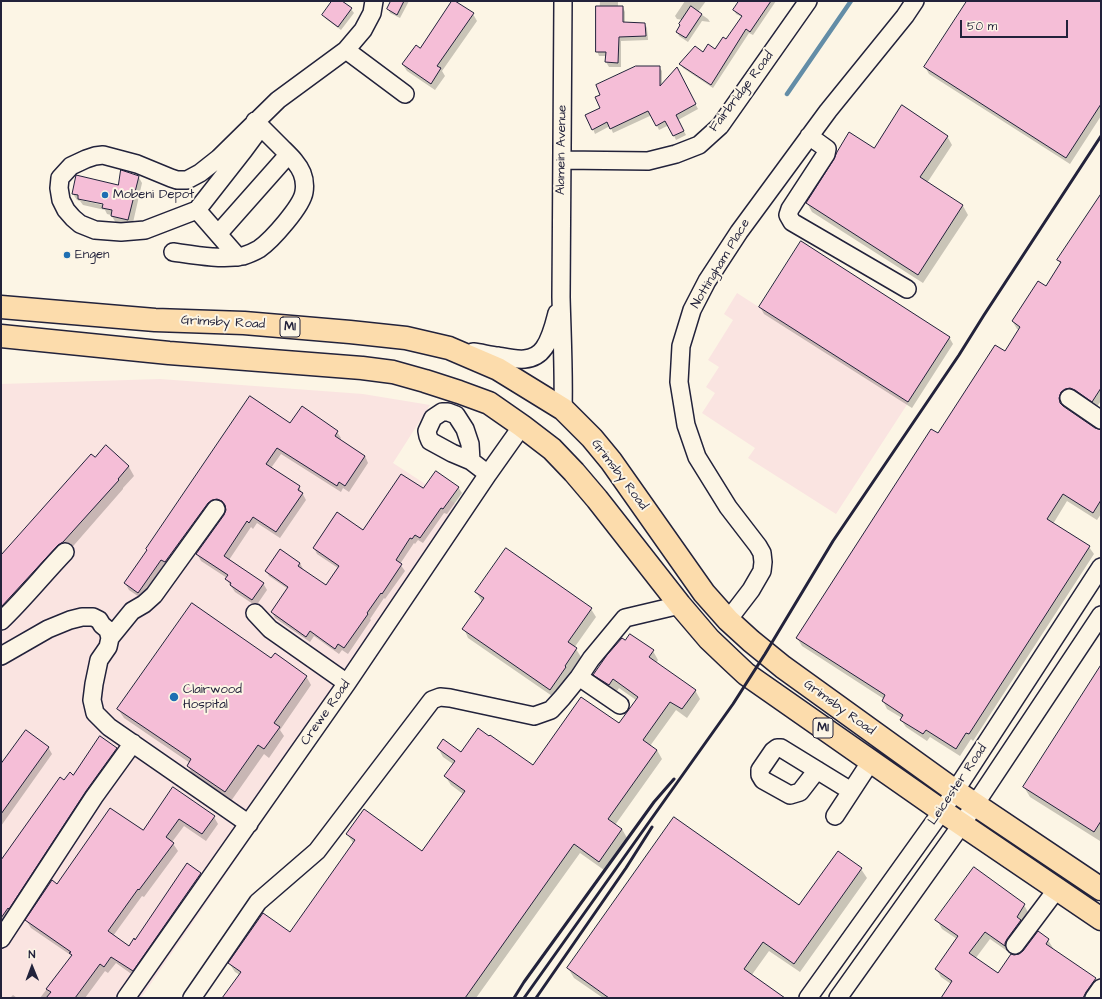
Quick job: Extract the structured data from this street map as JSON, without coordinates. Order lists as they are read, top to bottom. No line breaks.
{"streets":{"highway":["Grimsby Road","M1"],"street":["Fairbridge Road","Alamein Avenue","Nottingham Place","Crewe Road","Leicester Road"]},"crossings":[["Fairbridge Road","Alamein Avenue"],["Alamein Avenue","Grimsby Road"],["Nottingham Place","Grimsby Road"],["Grimsby Road","Crewe Road"],["Grimsby Road","Leicester Road"]],"places":["Mobeni Depot","Engen","Clairwood Hospital"],"scale_bar":"50 m","north":"top"}
